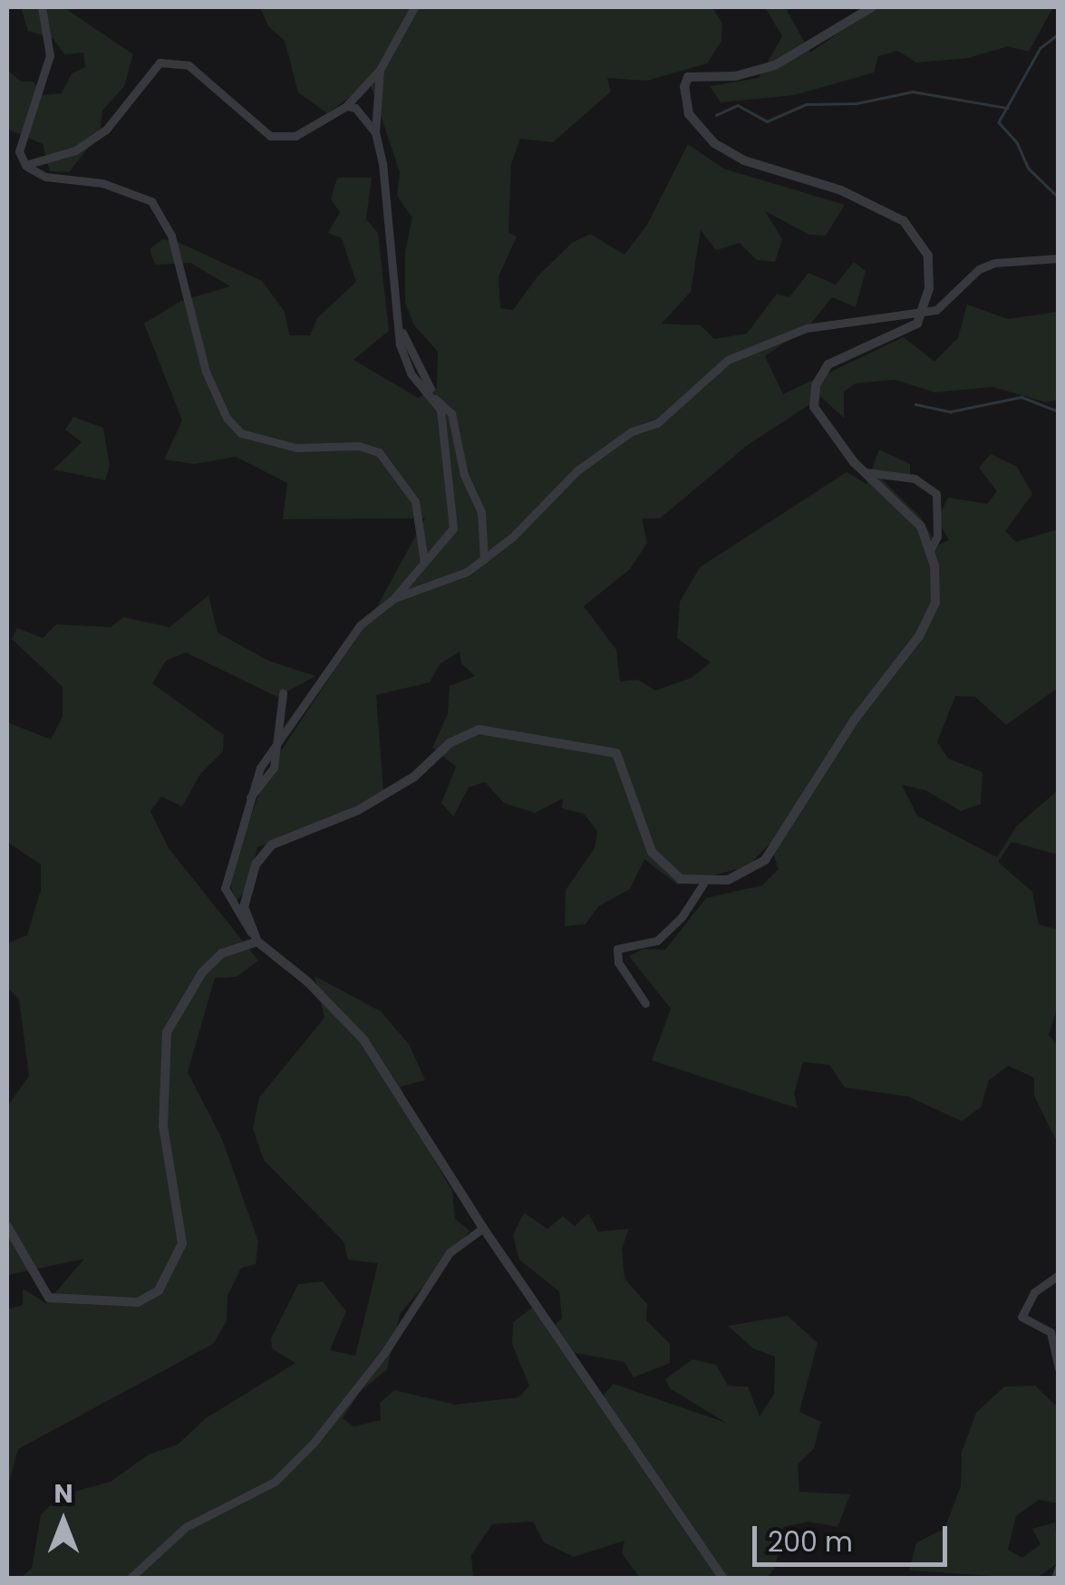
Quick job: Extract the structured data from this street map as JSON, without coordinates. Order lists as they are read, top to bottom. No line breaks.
{"scale_bar":"200 m","north":"top"}
